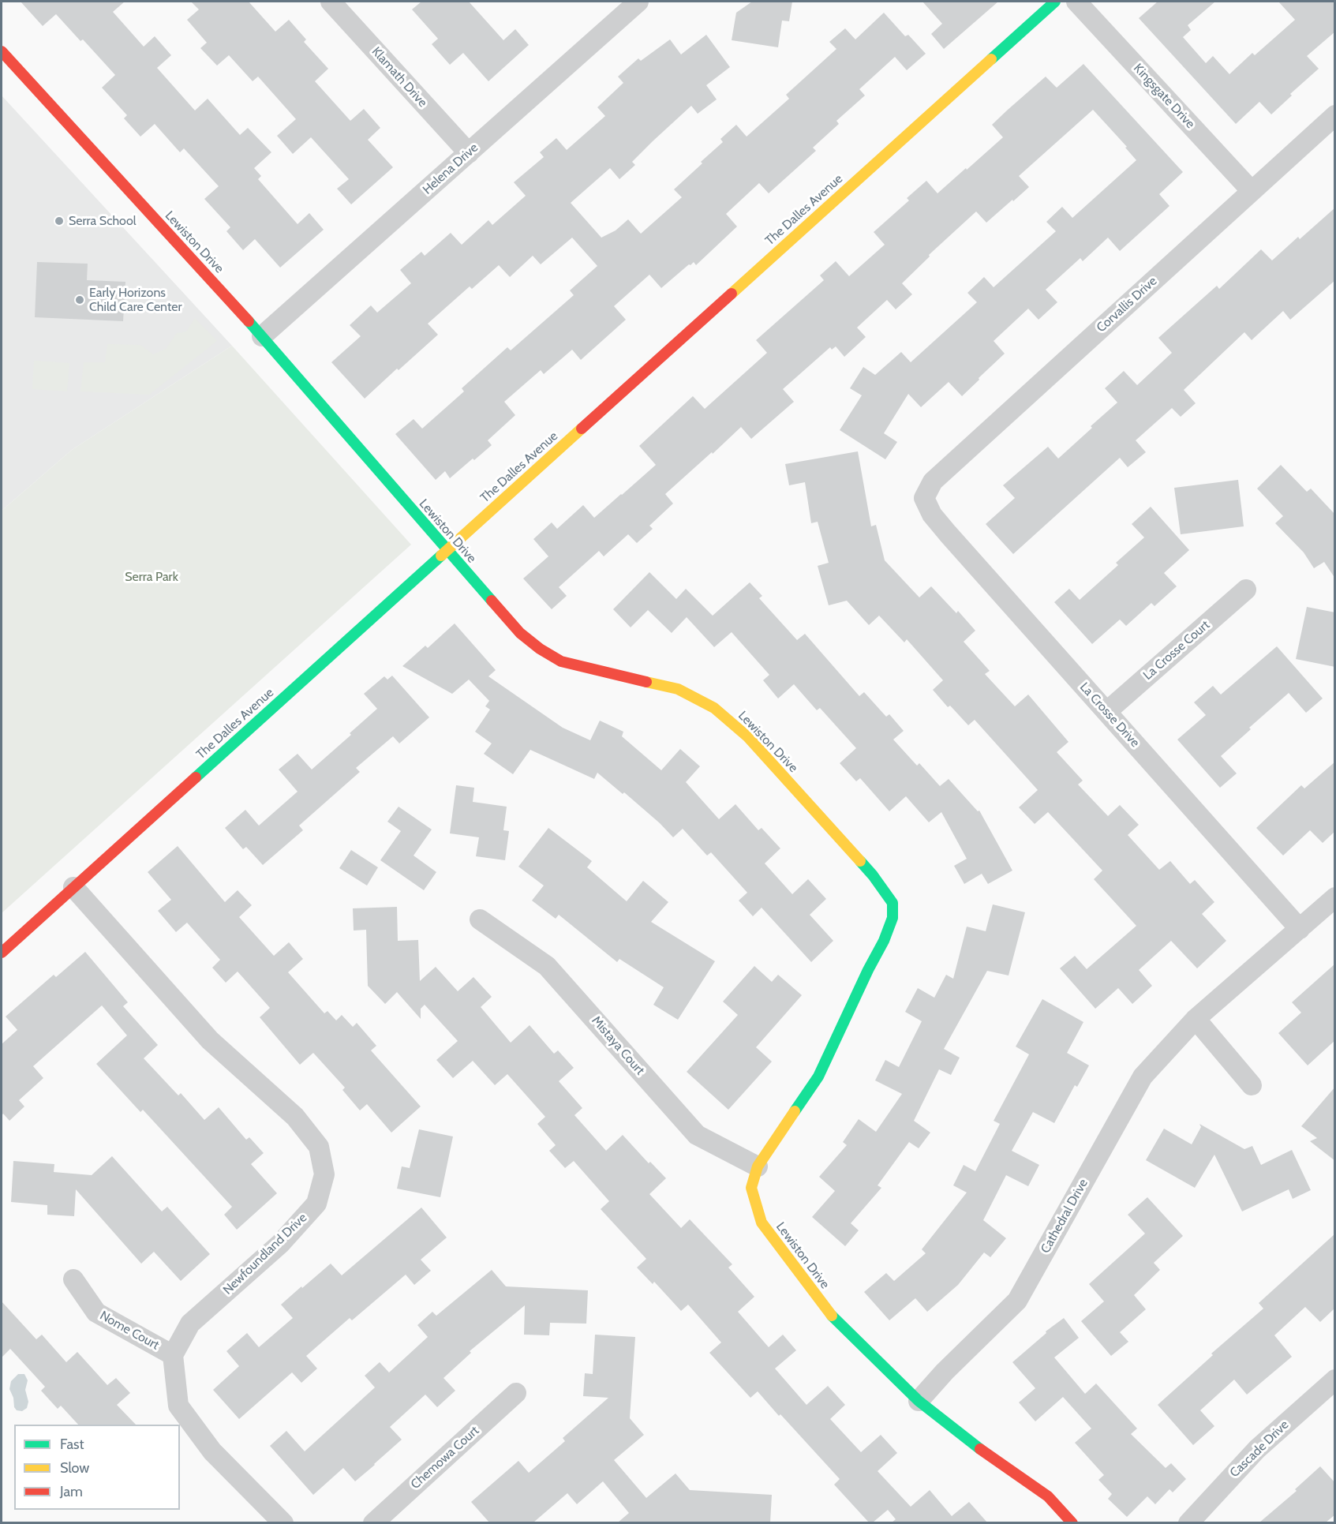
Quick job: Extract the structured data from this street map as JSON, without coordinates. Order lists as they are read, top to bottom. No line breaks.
{"streets":{"street":["Klamath Drive","Kingsgate Drive","Helena Drive","The Dalles Avenue","Lewiston Drive","Corvallis Drive","La Crosse Court","La Crosse Drive","Mistaya Court","Cathedral Drive","Newfoundland Drive","Nome Court","Cascade Drive","Chemowa Court"]},"crossings":[["Klamath Drive","Helena Drive"],["Kingsgate Drive","Corvallis Drive"],["Helena Drive","Lewiston Drive"],["The Dalles Avenue","Lewiston Drive"],["The Dalles Avenue","Newfoundland Drive"],["Lewiston Drive","Mistaya Court"],["Lewiston Drive","Cathedral Drive"],["Corvallis Drive","La Crosse Drive"],["La Crosse Court","La Crosse Drive"],["La Crosse Drive","Cathedral Drive"],["Newfoundland Drive","Nome Court"]],"parks":["Serra Park"],"places":["Serra School","Early Horizons Child Care Center"],"legend":["Fast","Slow","Jam"]}
